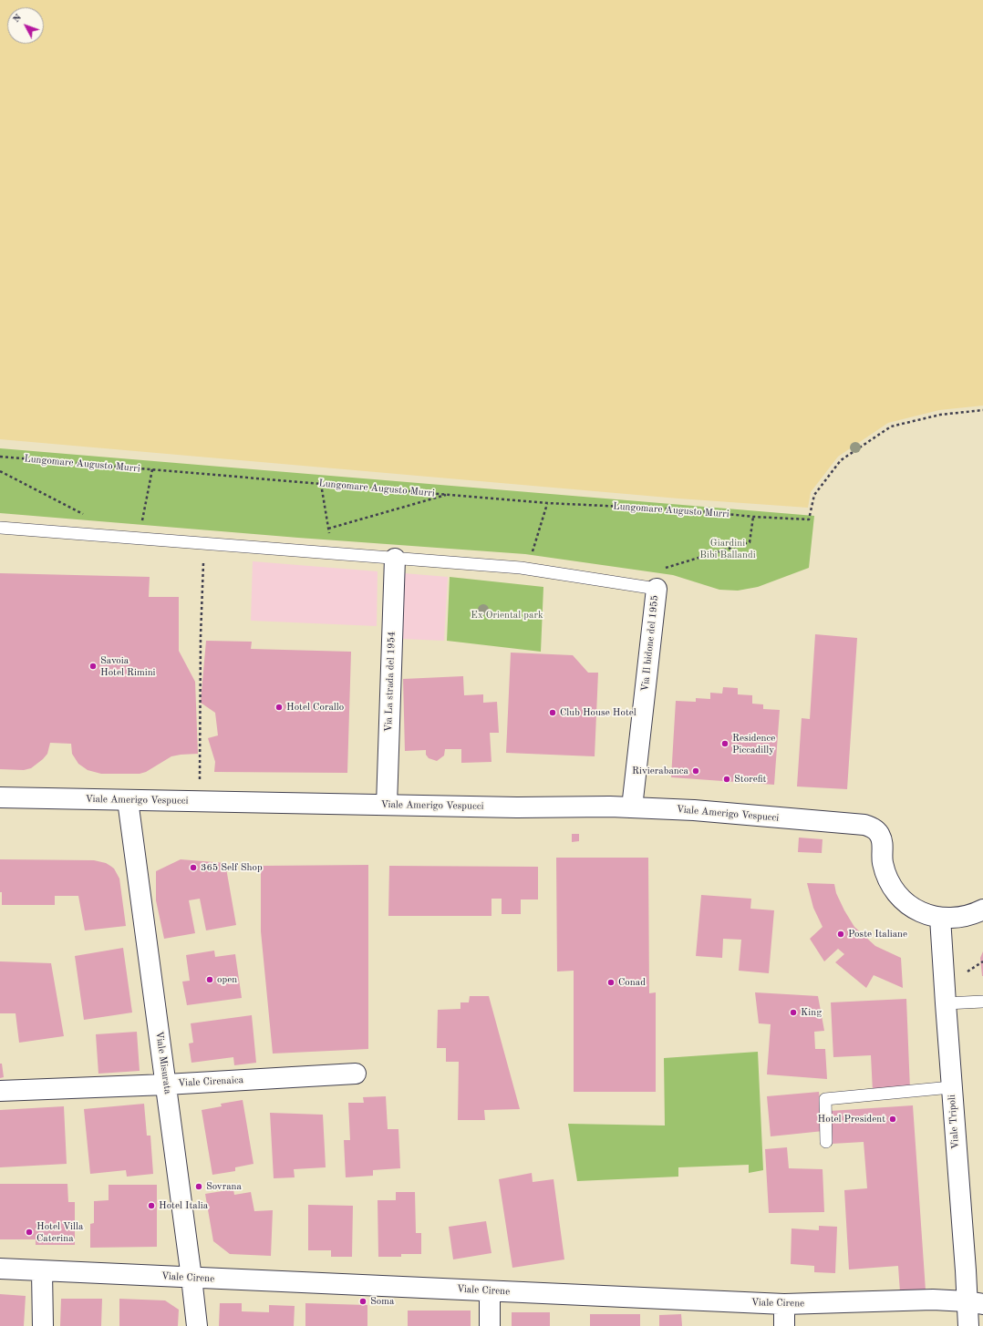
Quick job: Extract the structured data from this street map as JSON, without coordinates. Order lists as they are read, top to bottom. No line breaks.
{"streets":{"street":["Via Il bidone del 1955","Via La strada del 1954","Viale Amerigo Vespucci","Viale Misurata","Viale Cirenaica","Viale Tripoli","Viale Cirene"],"path":["Lungomare Augusto Murri"]},"crossings":[["Via Il bidone del 1955","Viale Amerigo Vespucci"],["Via La strada del 1954","Viale Amerigo Vespucci"],["Viale Amerigo Vespucci","Viale Misurata"],["Viale Amerigo Vespucci","Viale Tripoli"],["Viale Misurata","Viale Cirenaica"],["Viale Misurata","Viale Cirene"],["Viale Tripoli","Viale Cirene"]],"parks":["Giardini Bibi Ballandi","Ex Oriental park"],"places":["Savoia Hotel Rimini","Hotel Corallo","Club House Hotel","Residence Piccadilly","Rivierabanca","Storefit","365 Self Shop","Poste Italiane","open","Conad","King","Hotel President","Sovrana","Hotel Italia","Hotel Villa Caterina","Soma"],"north":"top left"}
